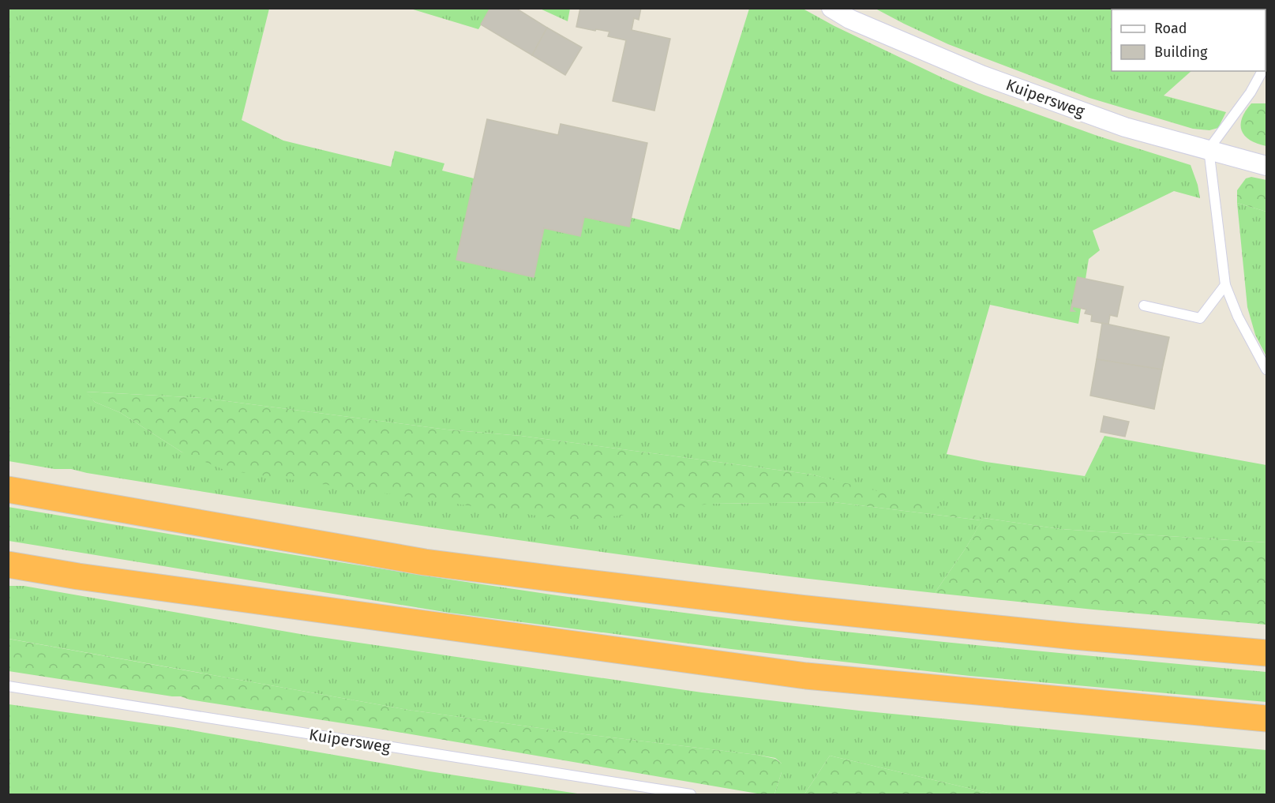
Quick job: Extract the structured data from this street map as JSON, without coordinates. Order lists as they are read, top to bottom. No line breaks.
{"streets":{"street":["Kuipersweg"]},"legend":["Road","Building"]}
